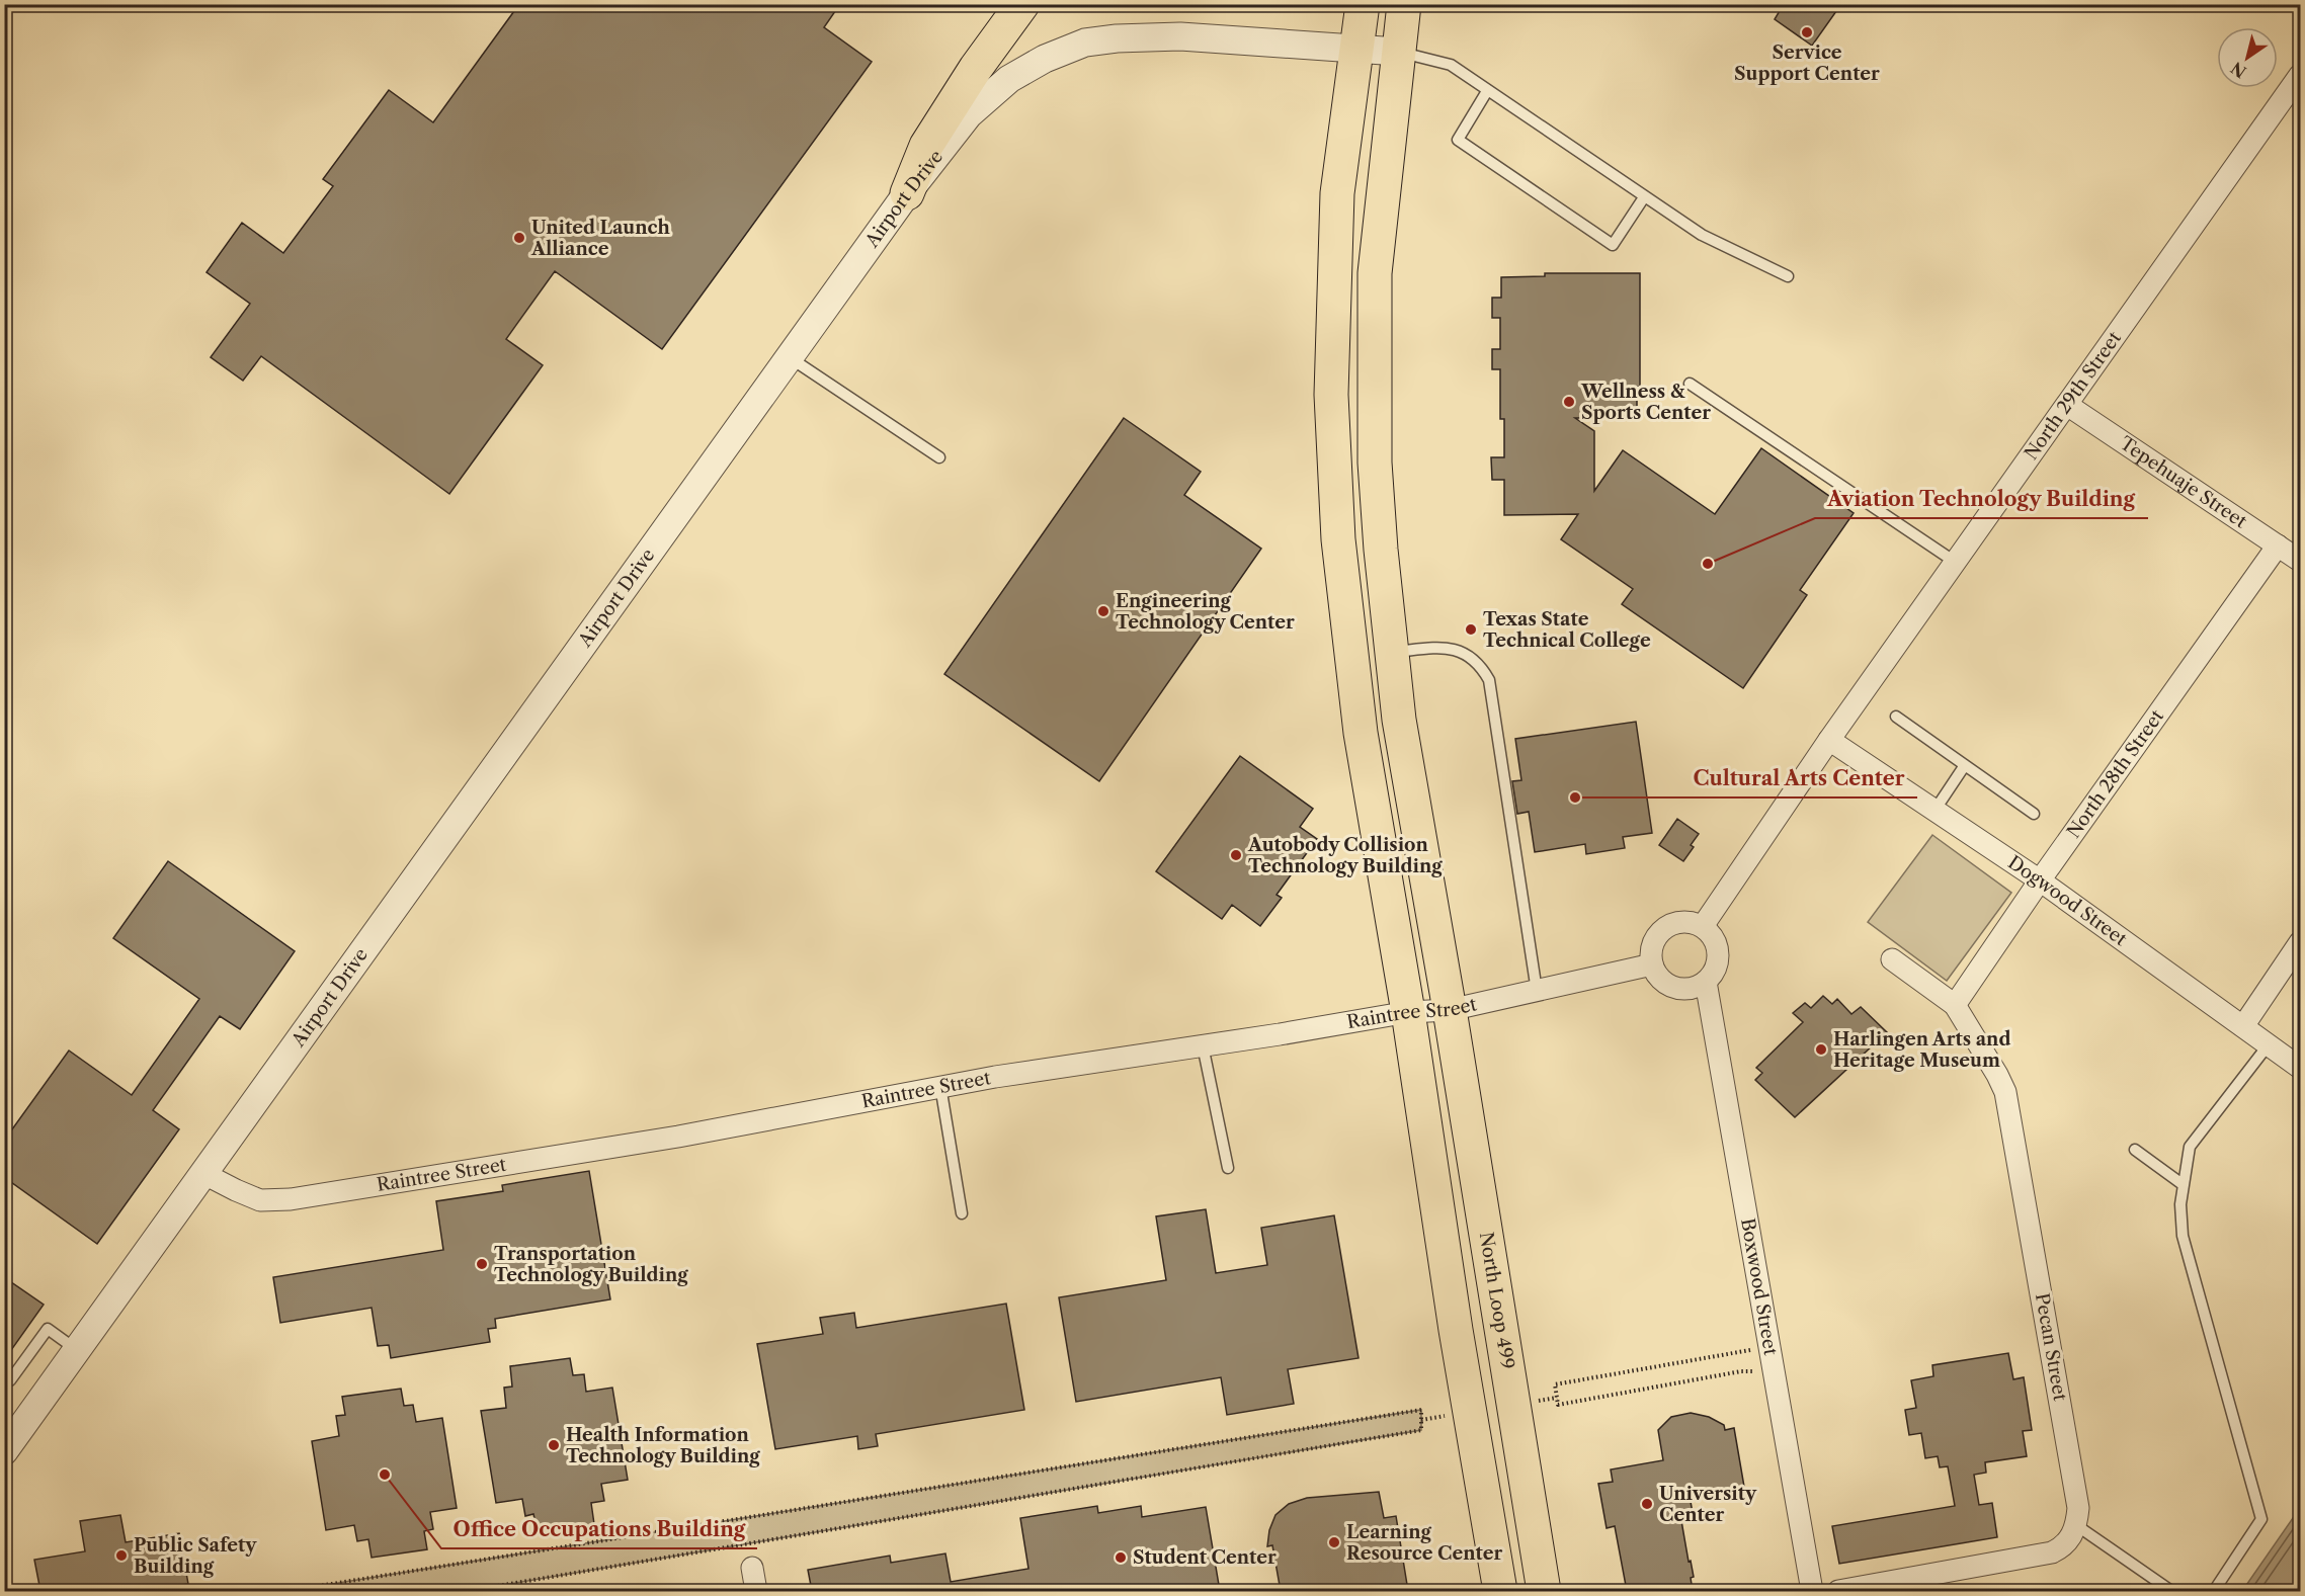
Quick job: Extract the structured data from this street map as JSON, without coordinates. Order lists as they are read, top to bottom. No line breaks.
{"streets":{"main road":["North Loop 499"],"street":["Airport Drive","North 29th Street","Tepehuaje Street","North 28th Street","Dogwood Street","Raintree Street","Boxwood Street","Pecan Street"]},"crossings":[["Airport Drive","Raintree Street"],["Airport Drive","North Loop 499"],["North 29th Street","Tepehuaje Street"],["North 29th Street","Dogwood Street"],["North 29th Street","Raintree Street"],["North 29th Street","Boxwood Street"],["Tepehuaje Street","North 28th Street"],["North 28th Street","Dogwood Street"],["North 28th Street","Pecan Street"],["Raintree Street","Boxwood Street"],["Raintree Street","North Loop 499"]],"places":["Service Support Center","United Launch Alliance","Wellness & Sports Center","Aviation Technology Building","Engineering Technology Center","Texas State Technical College","Cultural Arts Center","Autobody Collision Technology Building","Harlingen Arts and Heritage Museum","Transportation Technology Building","Health Information Technology Building","Office Occupations Building","University Center","Learning Resource Center","Public Safety Building","Student Center"],"north":"bottom left"}
